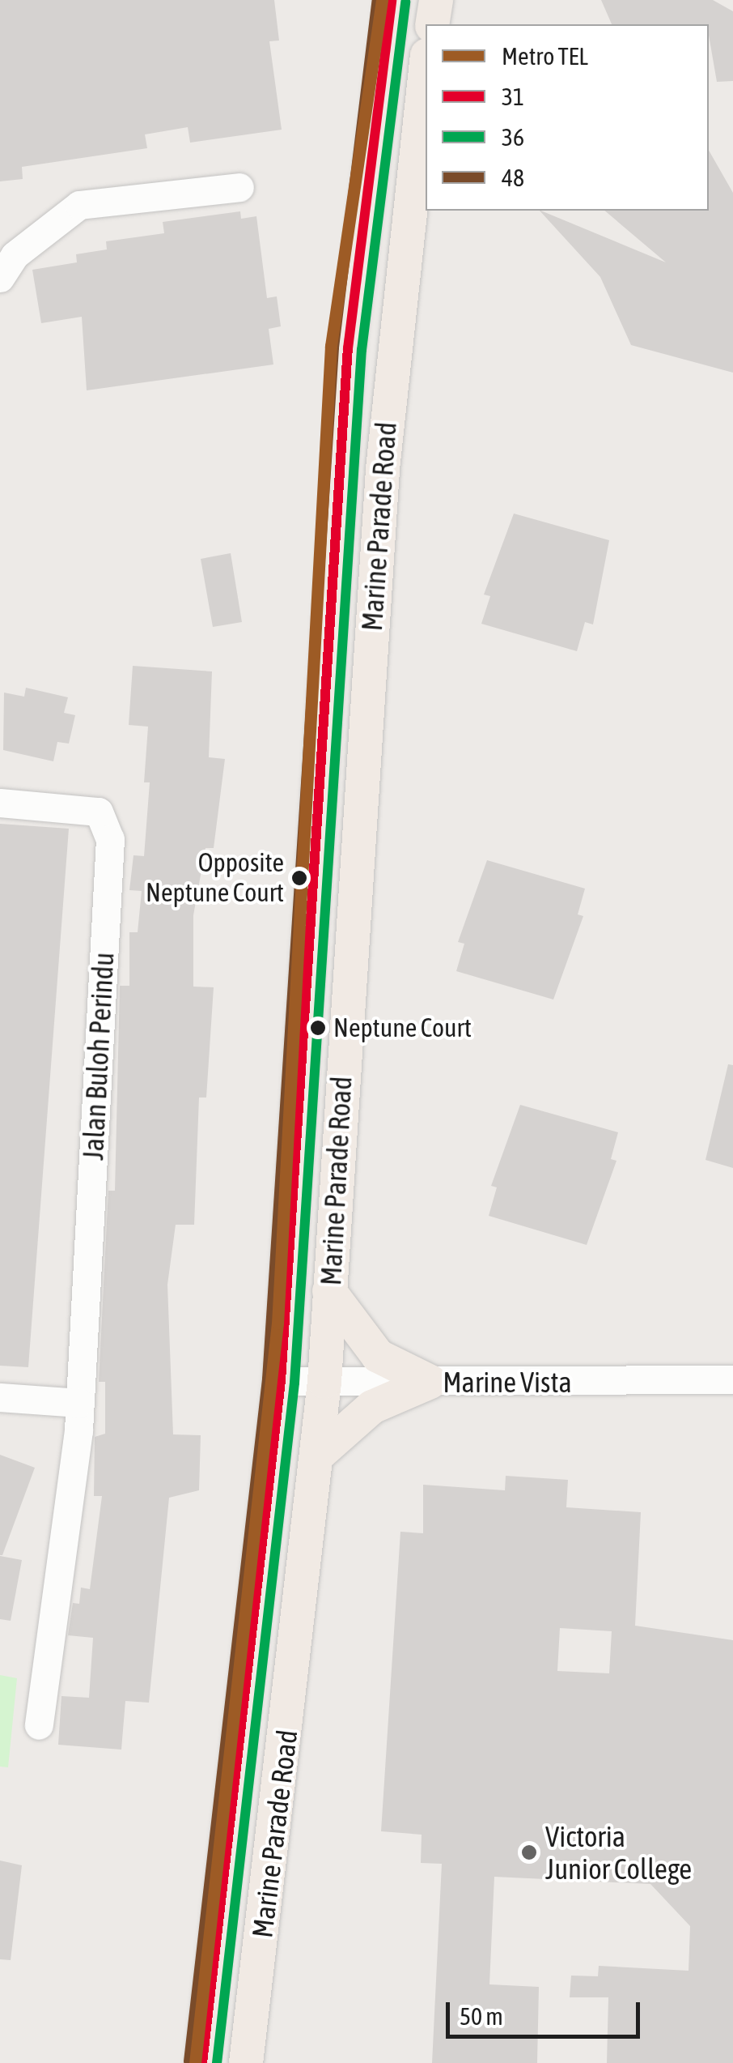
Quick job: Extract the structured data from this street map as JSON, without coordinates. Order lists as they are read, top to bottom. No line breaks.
{"streets":{"main road":["Marine Parade Road"],"street":["Jalan Buloh Perindu","Marine Vista"]},"crossings":[["Marine Parade Road","Marine Vista"]],"places":["Opposite Neptune Court","Neptune Court","Victoria Junior College"],"lines":["metro line TEL","transit line 31","transit line 48","transit line 36"],"legend":["Metro TEL","31","36","48"],"scale_bar":"50 m"}
